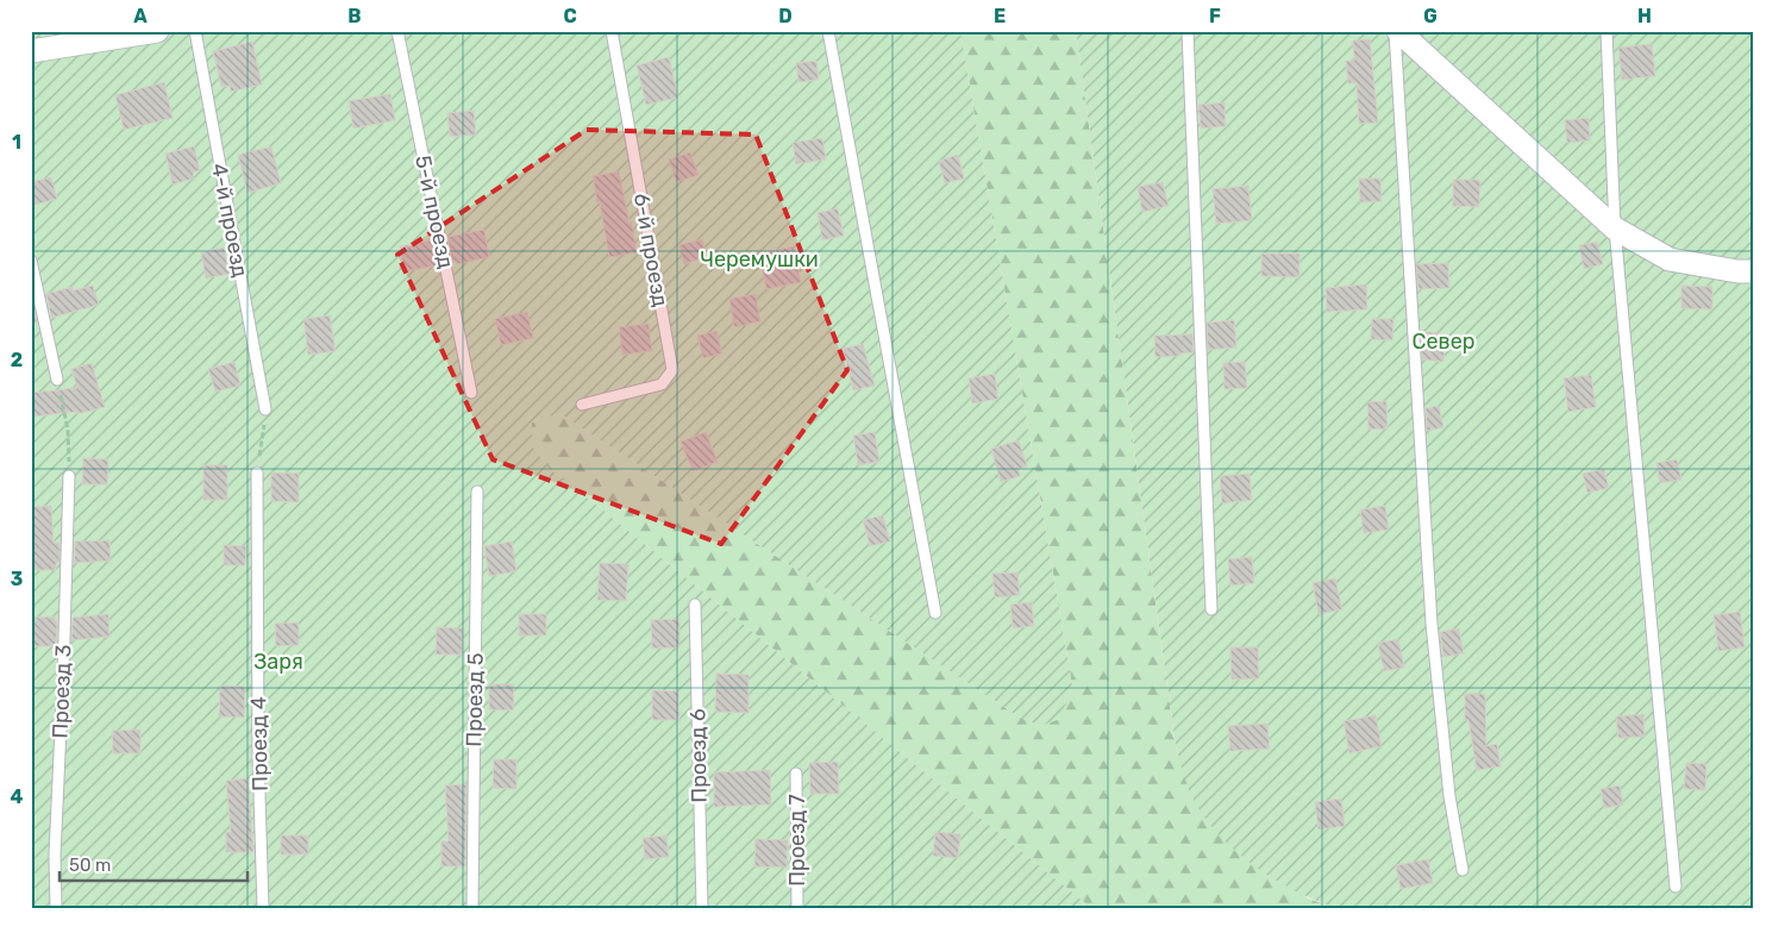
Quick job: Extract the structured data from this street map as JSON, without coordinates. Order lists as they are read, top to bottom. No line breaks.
{"streets":{"lane":["5-й проезд","4-й проезд","6-й проезд","Проезд 3","Проезд 5","Проезд 4","Проезд 6","Проезд 7"]},"parks":["Черемушки","Север","Заря"],"scale_bar":"50 m","grid":{"columns":["A","B","C","D","E","F","G","H"],"rows":["1","2","3","4"]}}
